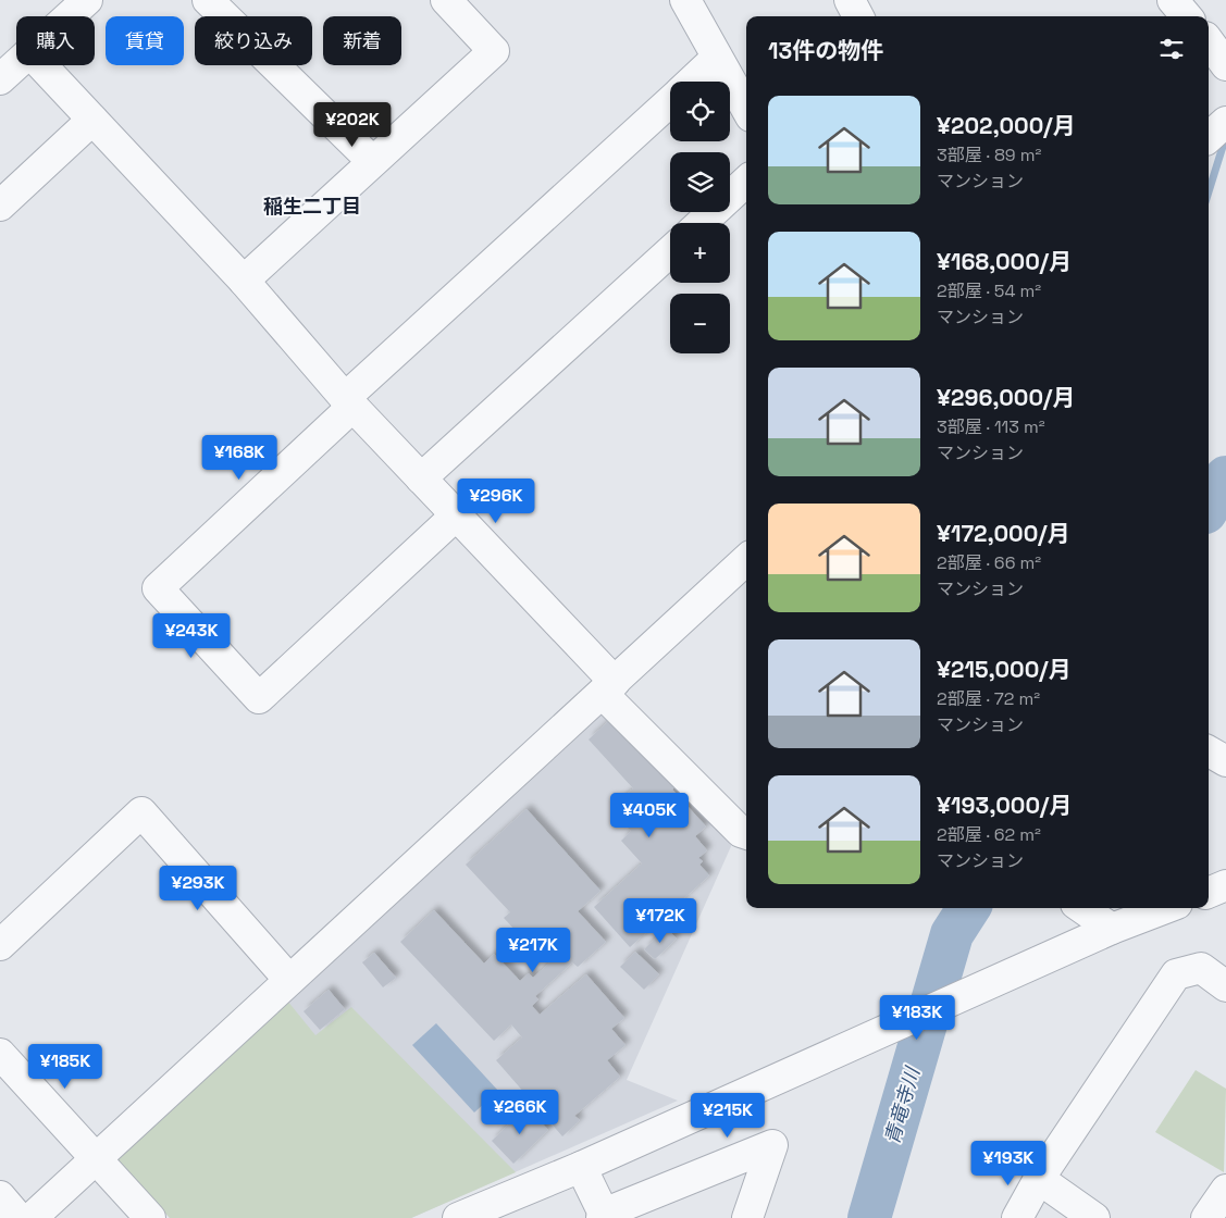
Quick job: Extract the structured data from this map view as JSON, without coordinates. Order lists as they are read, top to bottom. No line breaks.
{"districts":["稲生二丁目"],"water":["青竜寺川"],"page":{"chip":["購入","賃貸","絞り込み","新着"],"heading":"13件の物件","map_buttons":["+","−"],"list":[{"name":"¥202,000/月","note":"3部屋 · 89 m² · マンション"},{"name":"¥168,000/月","note":"2部屋 · 54 m² · マンション"},{"name":"¥296,000/月","note":"3部屋 · 113 m² · マンション"},{"name":"¥172,000/月","note":"2部屋 · 66 m² · マンション"},{"name":"¥215,000/月","note":"2部屋 · 72 m² · マンション"},{"name":"¥193,000/月","note":"2部屋 · 62 m² · マンション"}],"price":["¥202K","¥168K","¥296K","¥243K","¥405K","¥293K","¥172K","¥217K","¥183K","¥185K","¥266K","¥215K","¥193K"]}}
